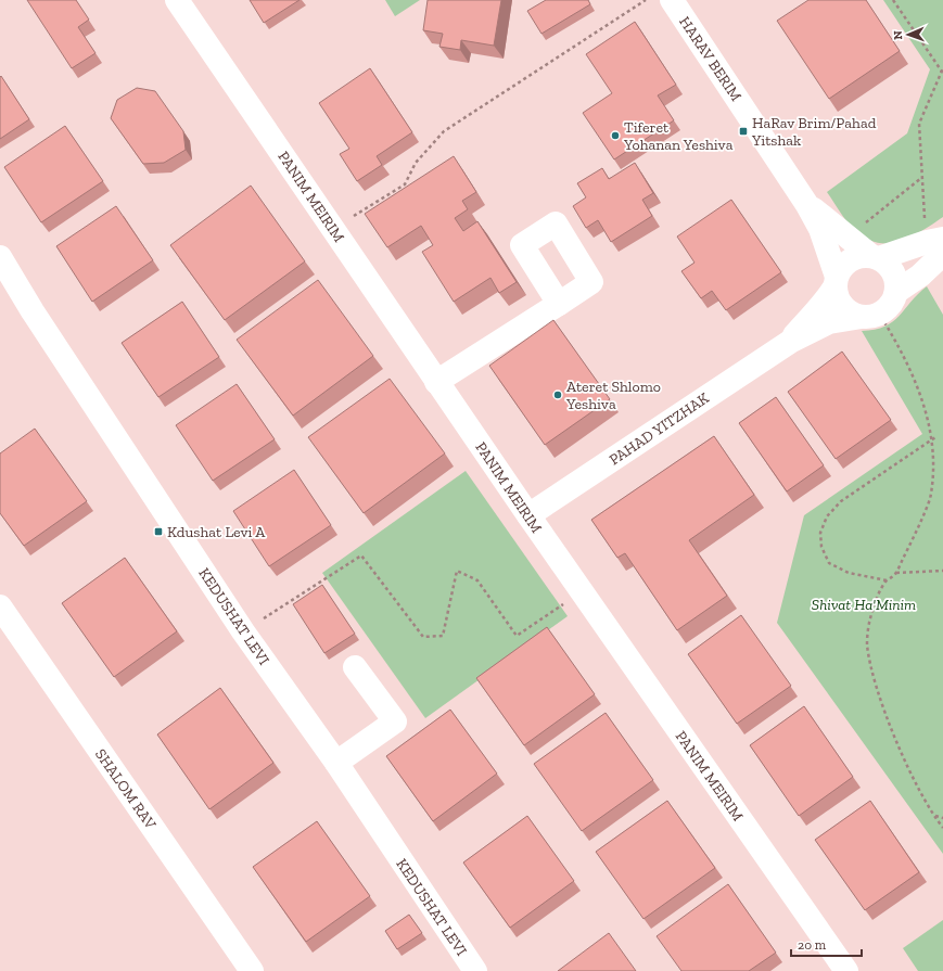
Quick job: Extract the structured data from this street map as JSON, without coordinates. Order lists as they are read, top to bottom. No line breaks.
{"streets":{"street":["HARAV BERIM","PANIM MEIRIM","PAHAD YITZHAK","KEDUSHAT LEVI","SHALOM RAV"]},"crossings":[["HARAV BERIM","PAHAD YITZHAK"],["PANIM MEIRIM","PAHAD YITZHAK"]],"parks":["Shivat Ha'Minim"],"places":{"transit":["HaRav Brim/Pahad Yitshak","Kdushat Levi A"],"other":["Tiferet Yohanan Yeshiva","Ateret Shlomo Yeshiva"]},"scale_bar":"20 m","north":"left"}
